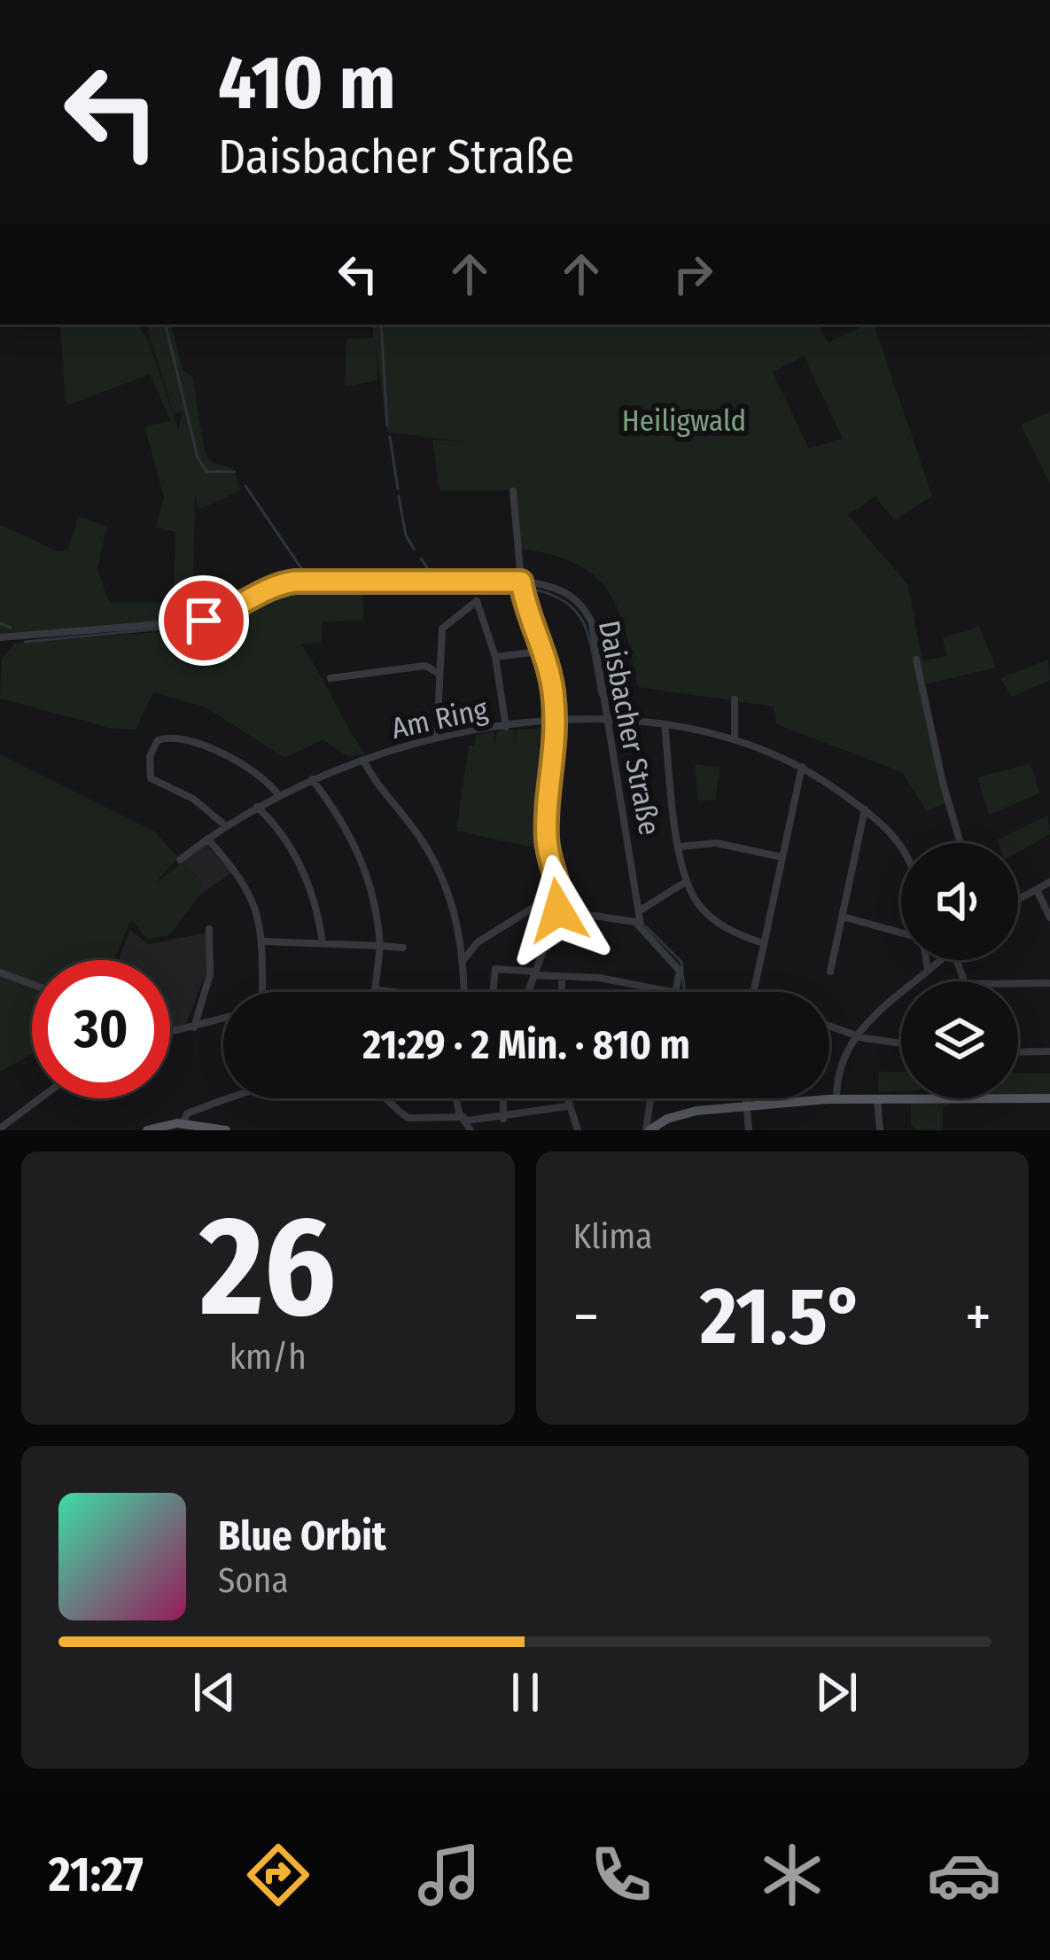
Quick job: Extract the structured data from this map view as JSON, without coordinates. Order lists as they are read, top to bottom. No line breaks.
{"streets":{"street":["Am Ring","Daisbacher Straße"]},"crossings":[["Am Ring","Daisbacher Straße"]],"parks":["Heiligwald"],"page":{"turn":["410 m","Daisbacher Straße"],"limit":"30","trip":"21:29 · 2 Min. · 810 m","tile":[["26","km/h"],"Klima"],"heat":["−","21.5°","+"],"song":["Blue Orbit","Sona"],"tabs":"21:27"}}
